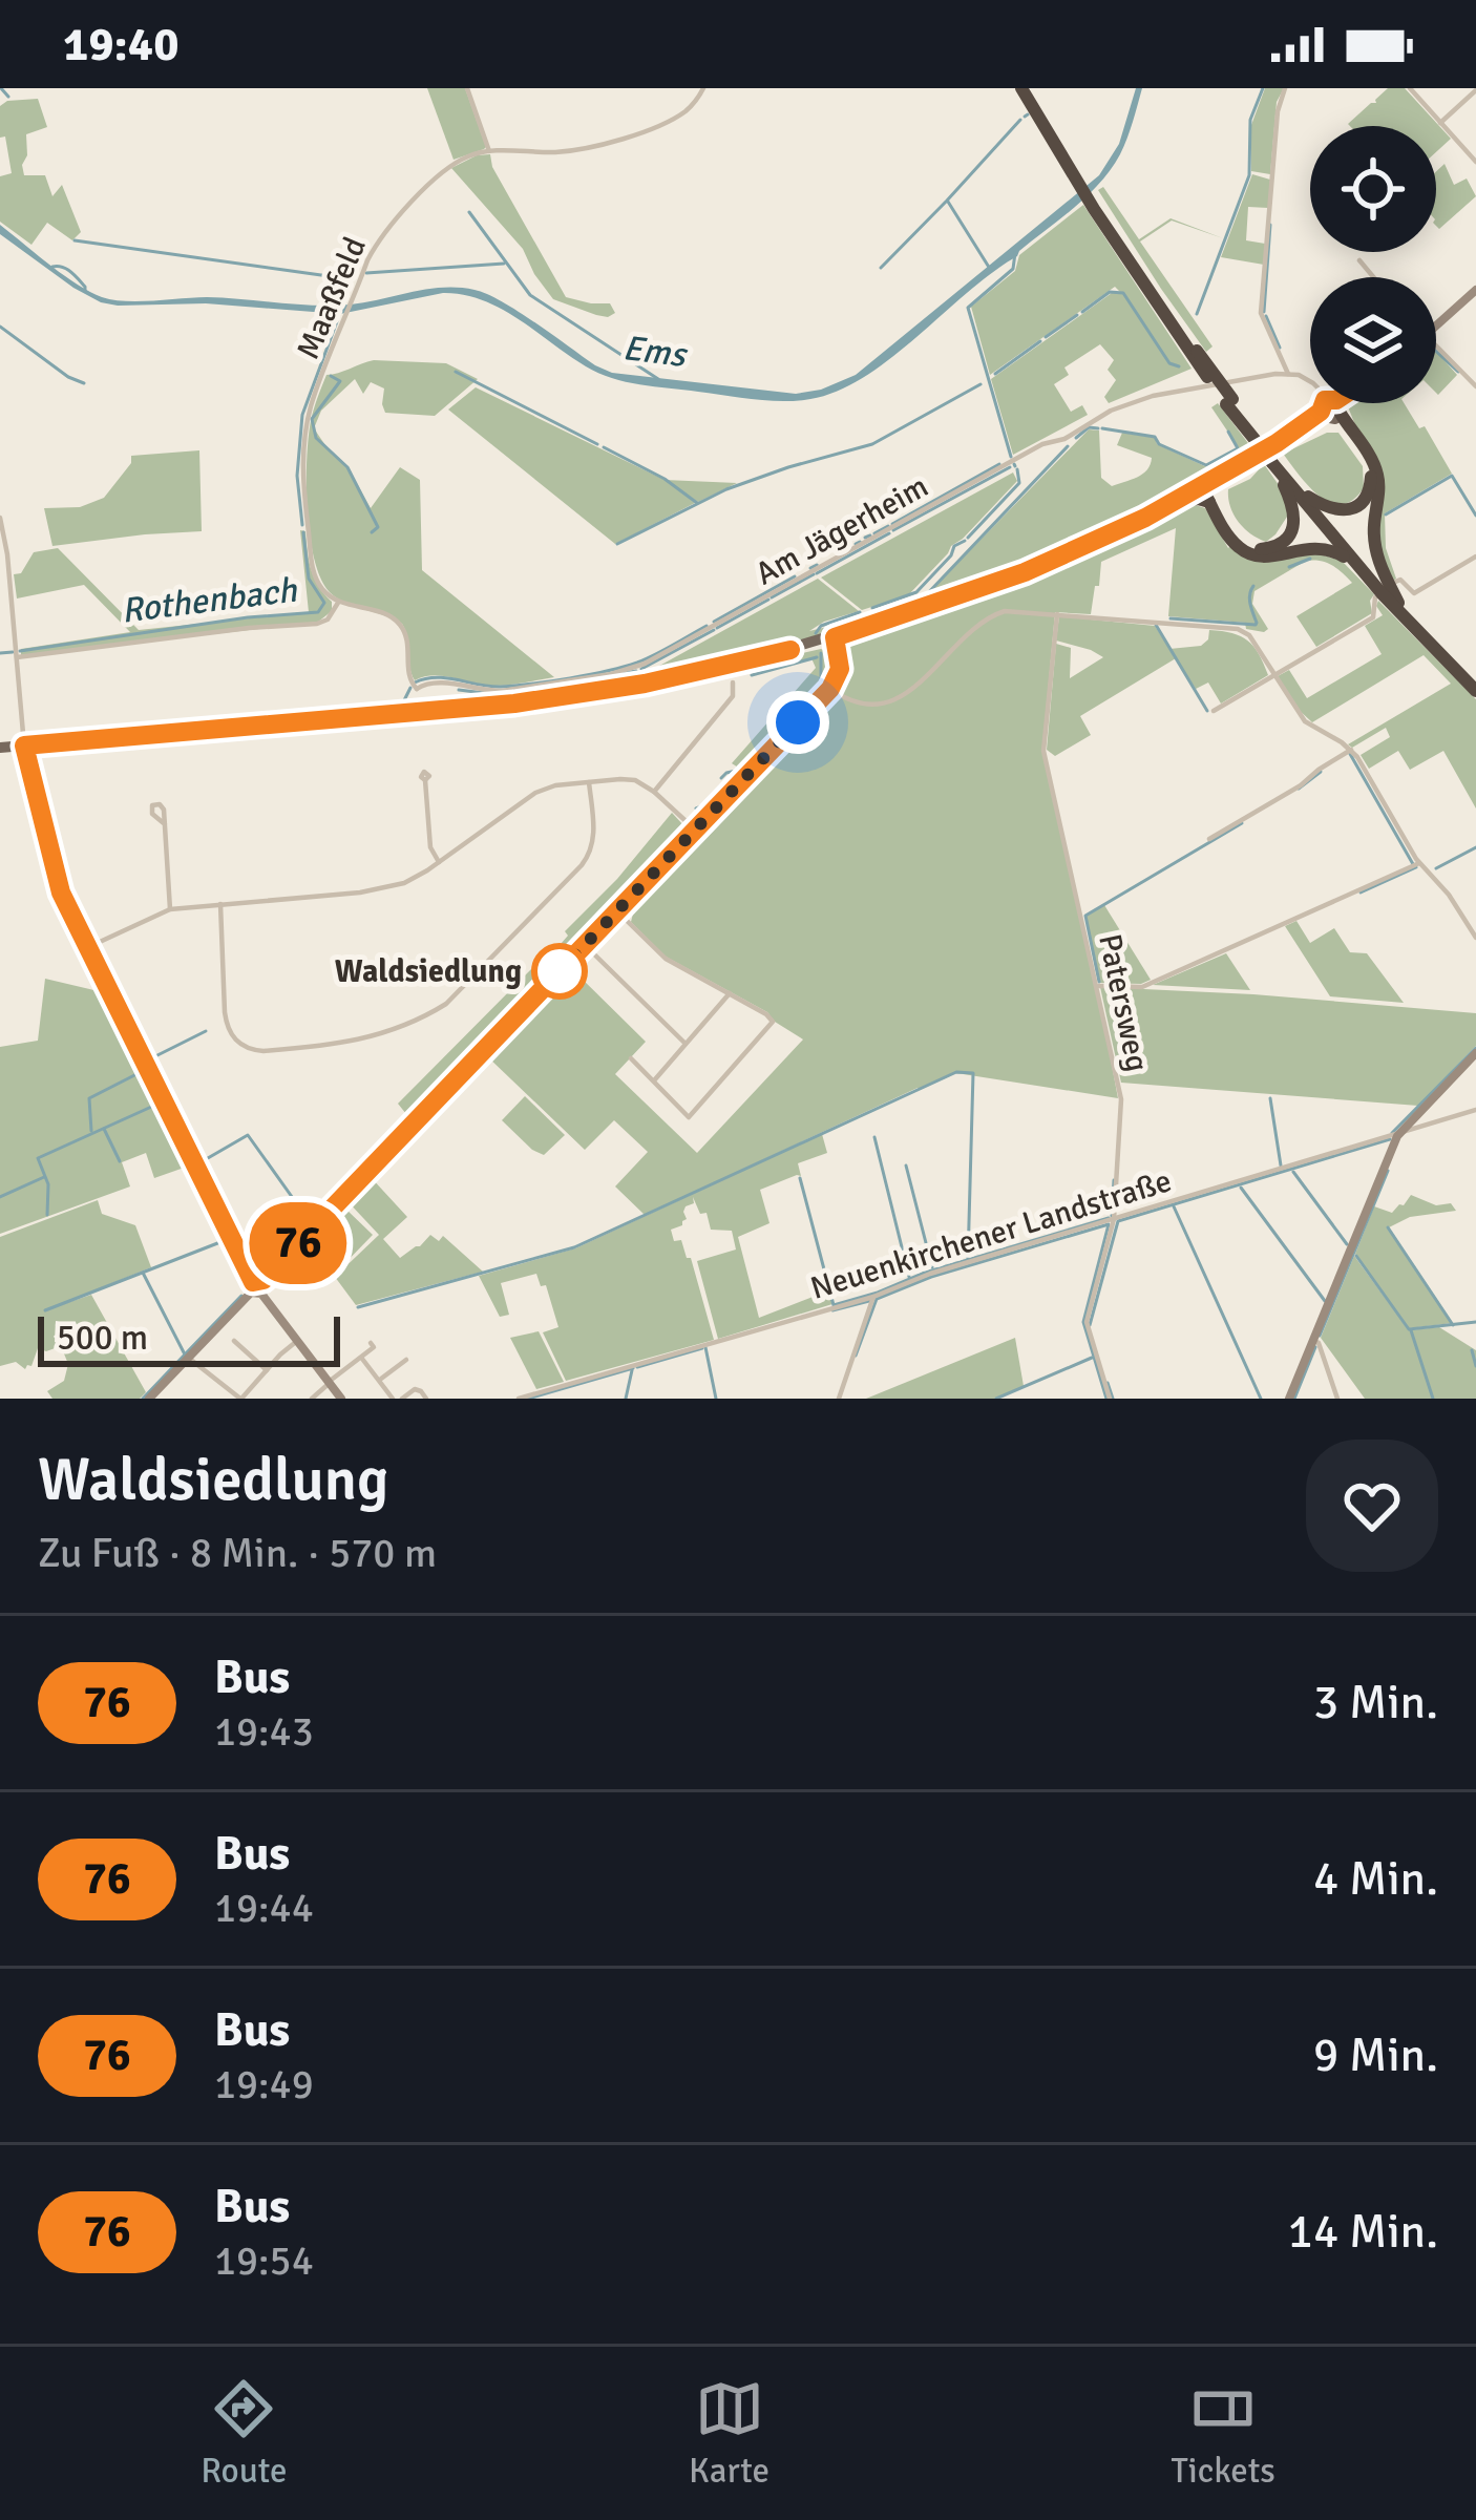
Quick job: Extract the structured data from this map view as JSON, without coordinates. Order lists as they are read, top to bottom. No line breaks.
{"streets":{"street":["Maaßfeld","Am Jägerheim","Patersweg","Neuenkirchener Landstraße"]},"crossings":[["Patersweg","Neuenkirchener Landstraße"]],"water":["Ems","Rothenbach"],"places":["Waldsiedlung"],"lines":["bus line 76"],"scale_bar":"500 m","page":{"status":"19:40","on_map":"76","scale":"500 m","heading":["Waldsiedlung","Zu Fuß · 8 Min. · 570 m"],"list":[{"mark":"76","name":"Bus","note":"19:43","value":"3 Min."},{"mark":"76","name":"Bus","note":"19:44","value":"4 Min."},{"mark":"76","name":"Bus","note":"19:49","value":"9 Min."},{"mark":"76","name":"Bus","note":"19:54","value":"14 Min."}],"tabs":["Route","Karte","Tickets"]}}
